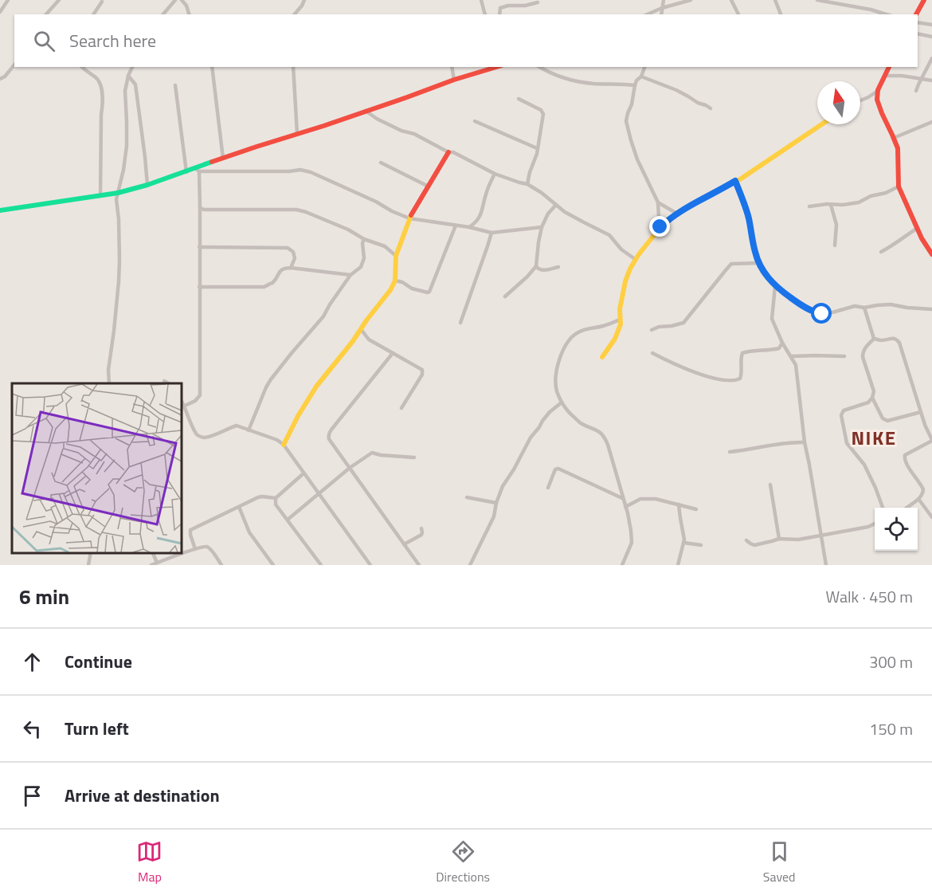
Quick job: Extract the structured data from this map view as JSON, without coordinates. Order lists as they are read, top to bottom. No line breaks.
{"districts":["NIKE"],"north":"top","page":{"search":"Search here","heading":["6 min","Walk · 450 m"],"list":[["Continue","300 m"],["Turn left","150 m"],"Arrive at destination"],"nav":["Map","Directions","Saved"]}}
